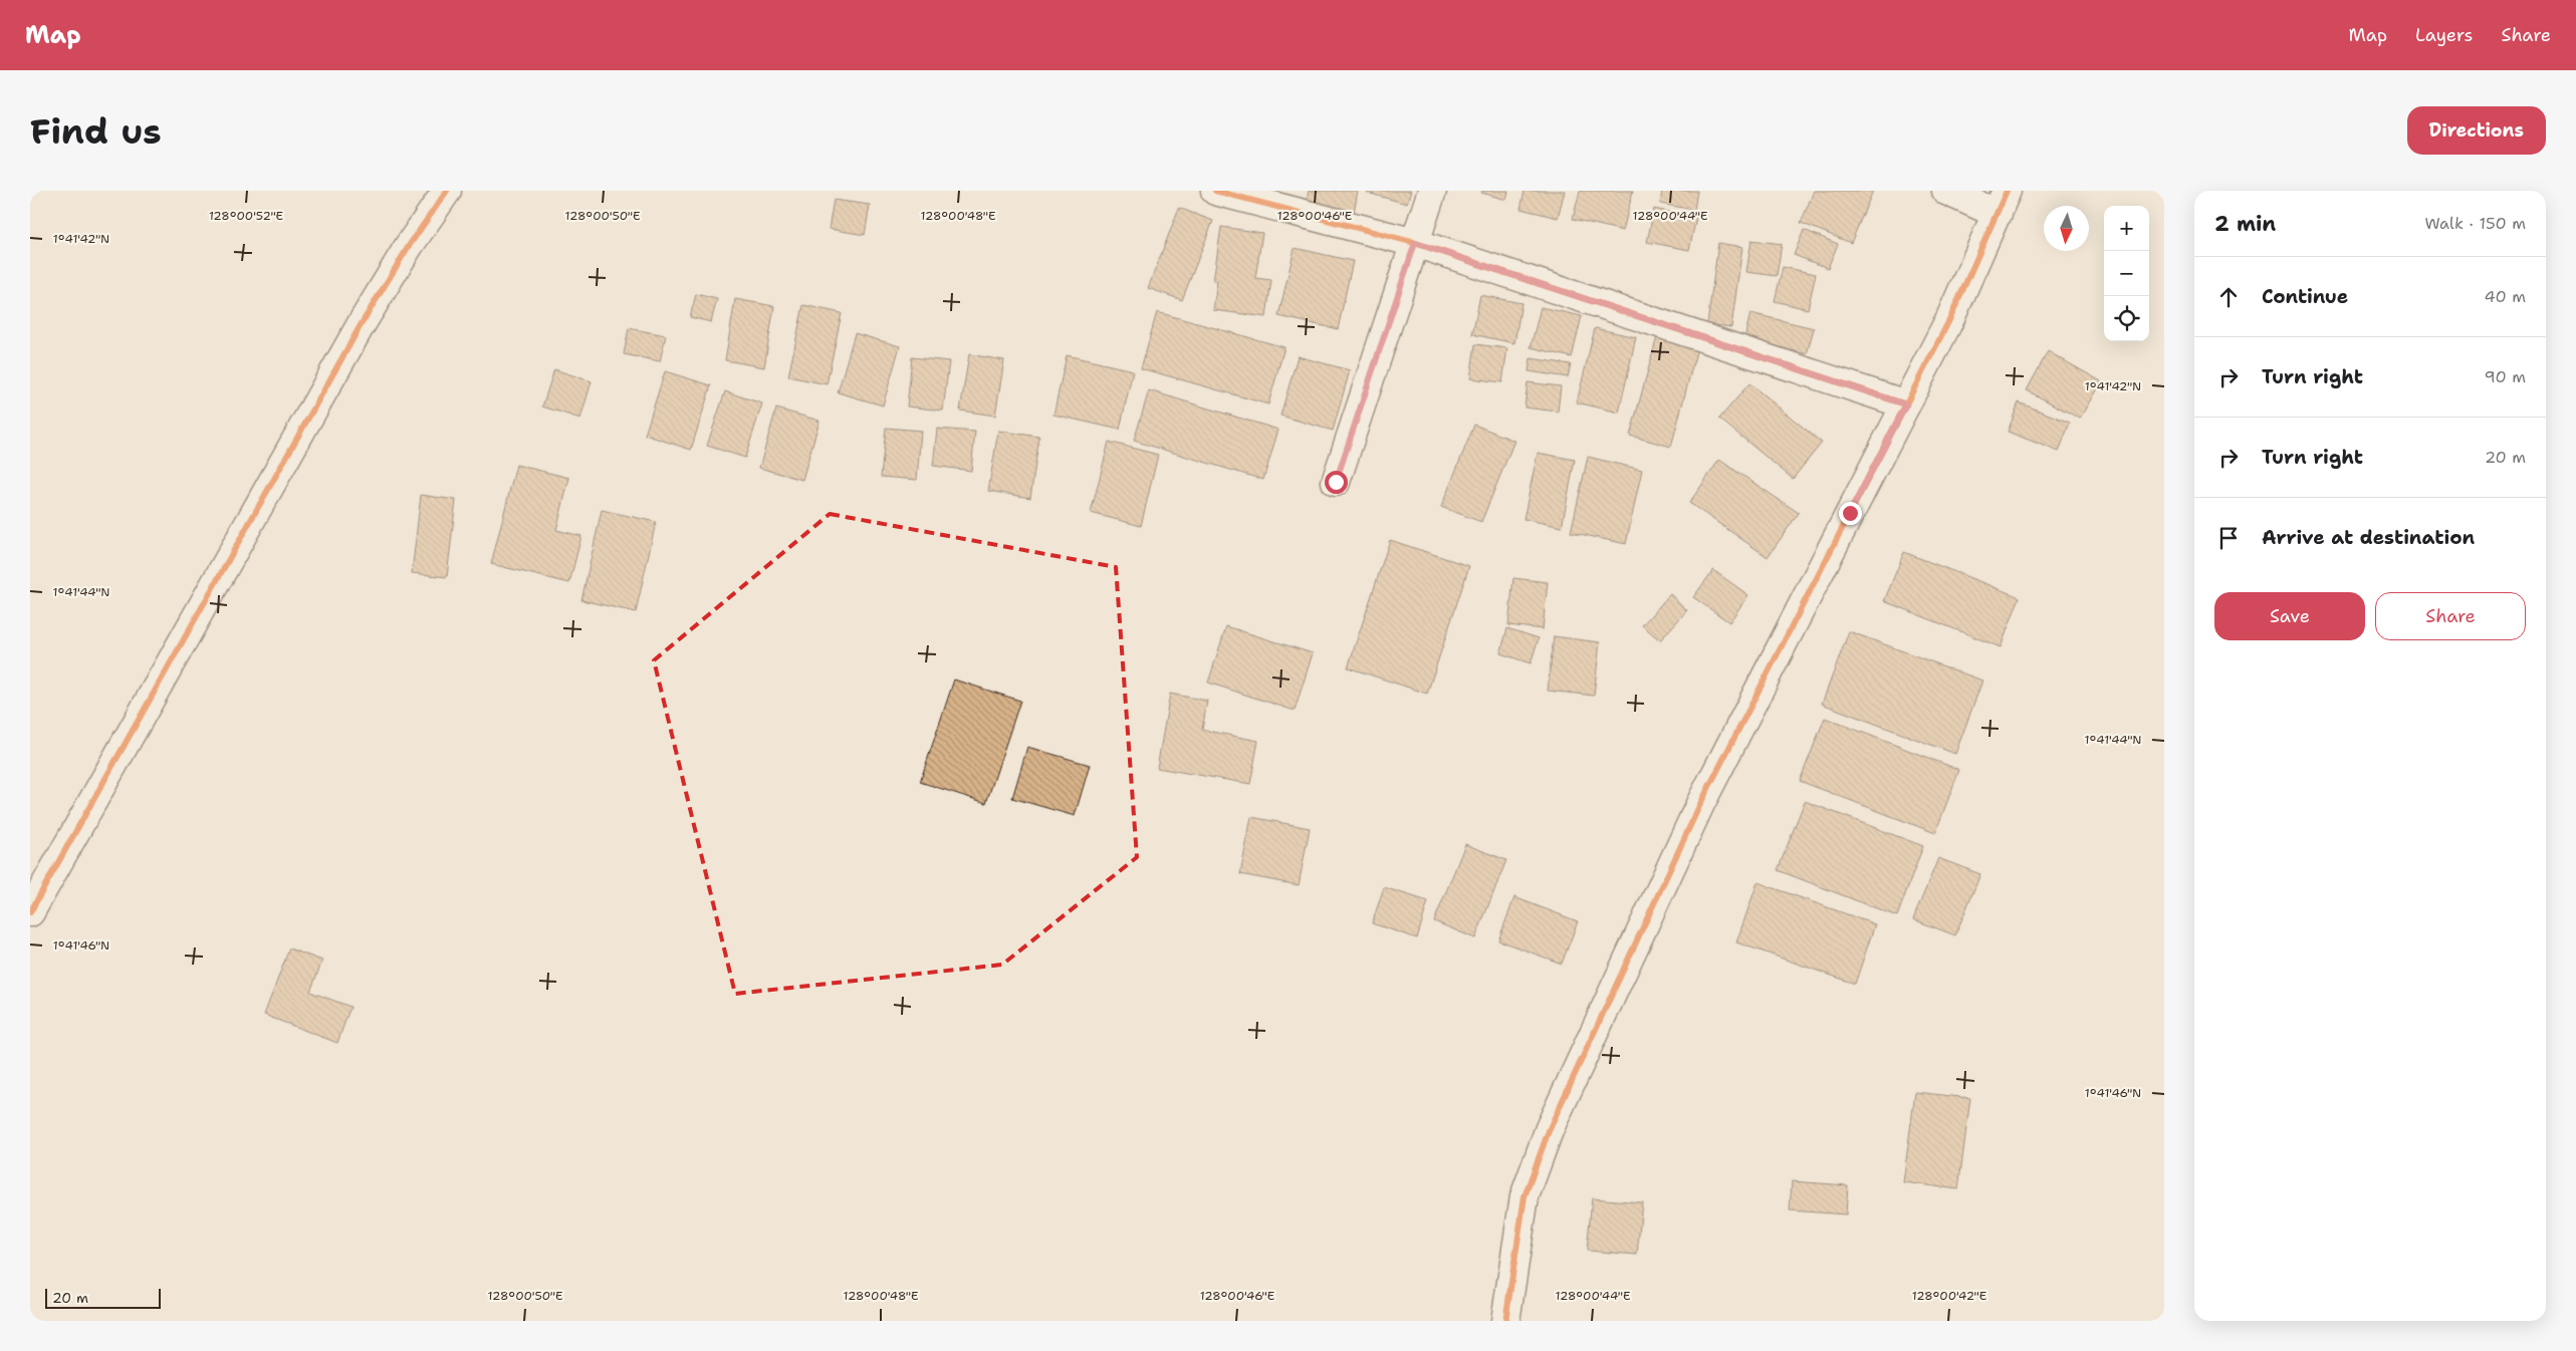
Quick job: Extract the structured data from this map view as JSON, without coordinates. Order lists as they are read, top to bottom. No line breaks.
{"scale_bar":"20 m","north":"bottom","page":{"header":"Map","nav":["Map","Layers","Share"],"buttons":["Directions",["Save","Share"]],"title":"Find us","heading":["2 min","Walk · 150 m"],"map_buttons":["+","−"],"list":[["Continue","40 m"],["Turn right","90 m"],["Turn right","20 m"],"Arrive at destination"],"scale":"20 m"},"coordinates":["128°00'52\"E","128°00'50\"E","128°00'48\"E","128°00'46\"E","128°00'44\"E","1°41'42\"N","1°41'44\"N","1°41'46\"N","128°00'42\"E"]}
